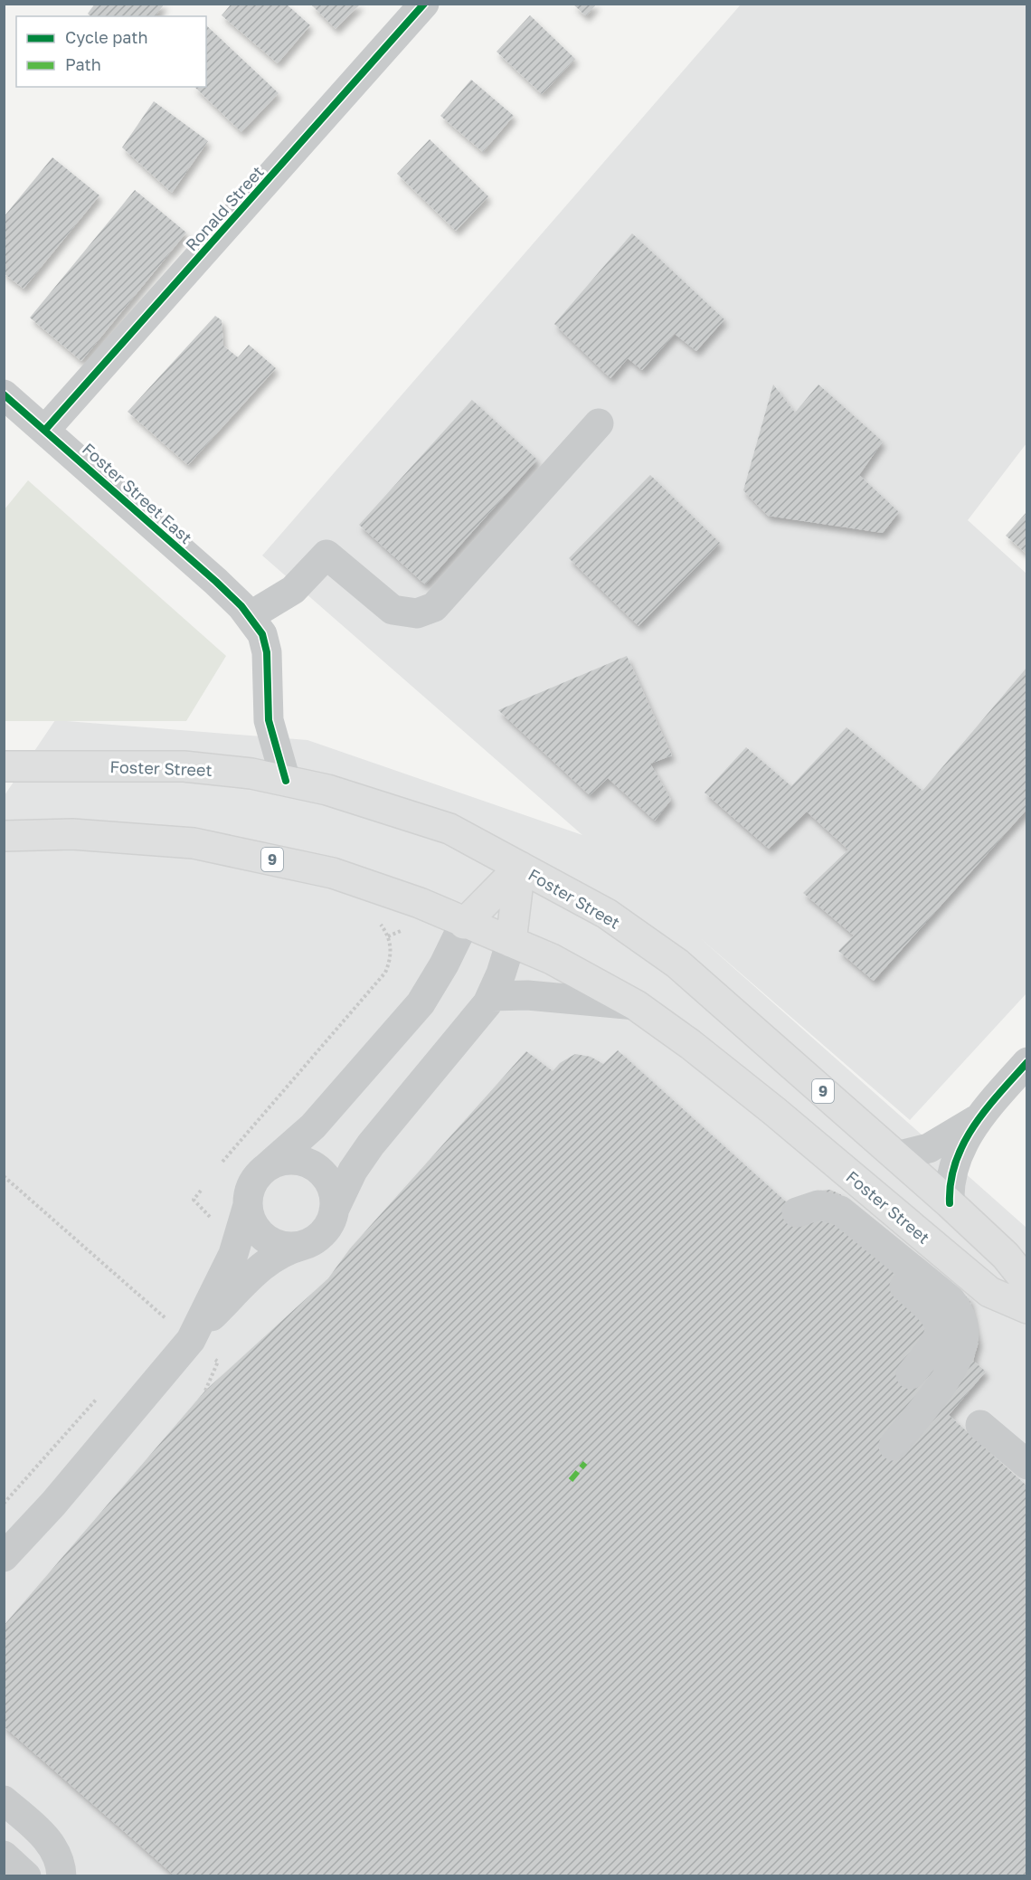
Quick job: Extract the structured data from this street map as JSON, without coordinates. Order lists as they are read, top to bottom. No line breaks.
{"streets":{"highway":["Foster Street","9"],"street":["Ronald Street","Foster Street East"]},"crossings":[["Ronald Street","Foster Street East"],["Foster Street East","Foster Street"]],"legend":["Cycle path","Path"]}
